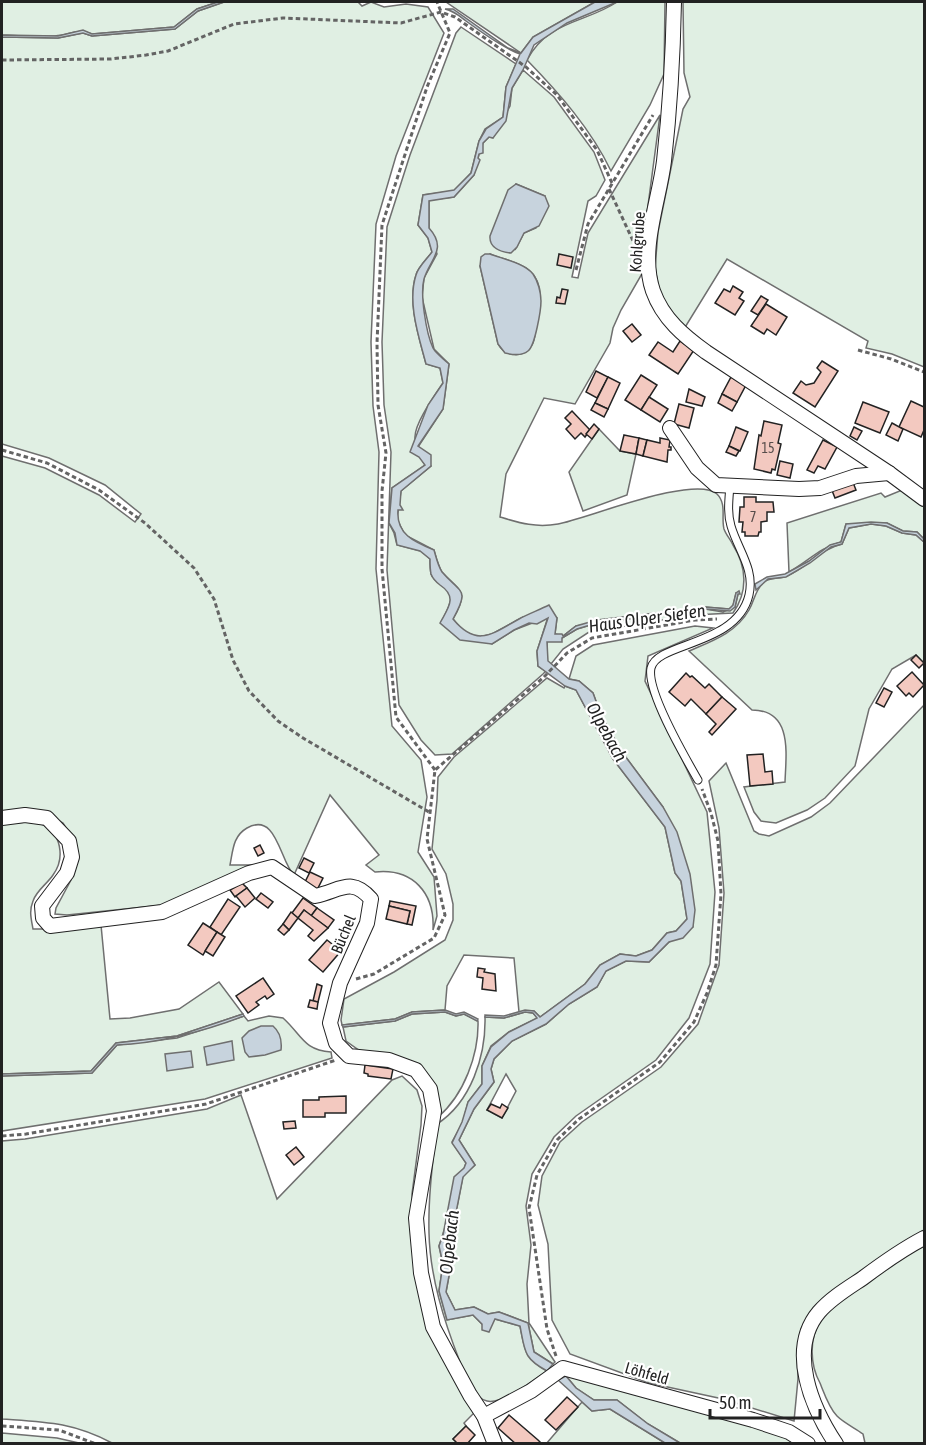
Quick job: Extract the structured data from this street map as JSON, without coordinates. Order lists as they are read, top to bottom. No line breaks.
{"streets":{"street":["Kohlgrube","Büchel","Löhfeld"]},"water":["Haus Olper Siefen","Olpebach"],"house_numbers":["15","7"],"scale_bar":"50 m"}
